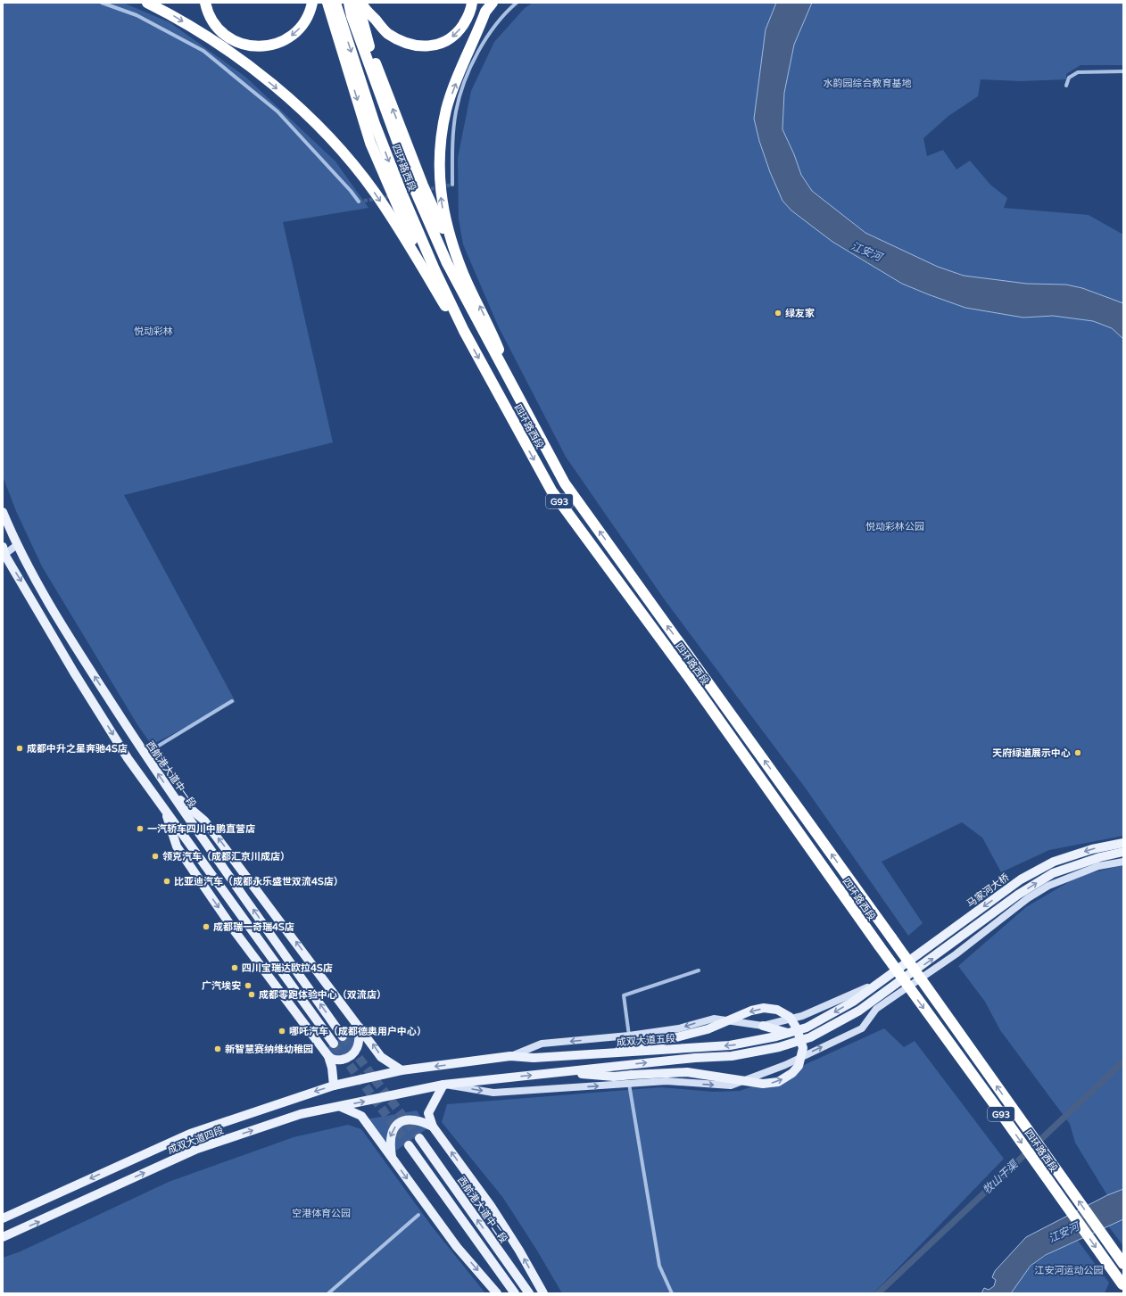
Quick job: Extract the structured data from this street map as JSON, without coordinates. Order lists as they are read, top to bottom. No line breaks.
{"streets":{"highway":["四环路西段","G93"],"main road":["西航港大道中一段","马家河大桥","成双大道五段","成双大道四段","西航港大道中二段"]},"crossings":[["马家河大桥","成双大道五段"],["成双大道五段","成双大道四段"]],"water":["江安河","牧山干渠"],"parks":["水韵园综合教育基地","悦动彩林","悦动彩林公园","空港体育公园","江安河运动公园"],"places":["绿友家","成都中升之星奔驰4S店","天府绿道展示中心","一汽轿车四川中鹏直营店","领克汽车（成都汇京川成店）","比亚迪汽车（成都永乐盛世双流4S店）","成都瑞一奇瑞4S店","四川宝瑞达欧拉4S店","广汽埃安","成都零跑体验中心（双流店）","哪吒汽车（成都德奥用户中心）","新智慧赛纳维幼稚园"]}
